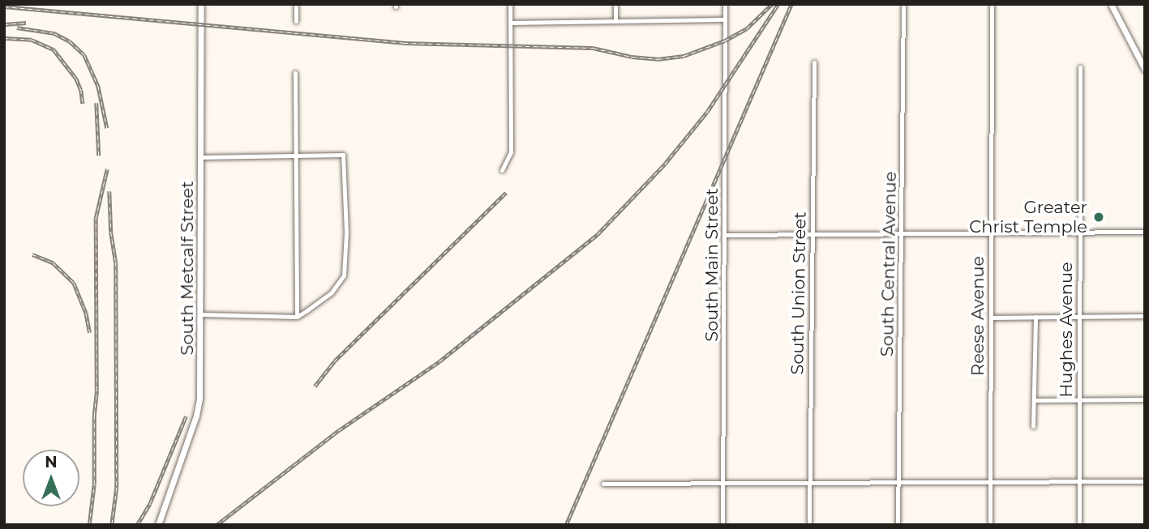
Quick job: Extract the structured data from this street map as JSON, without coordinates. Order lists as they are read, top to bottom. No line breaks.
{"streets":{"main road":["South Metcalf Street"],"street":["South Central Avenue","South Main Street","South Union Street","Reese Avenue","Hughes Avenue"]},"places":["Greater Christ Temple"],"north":"top"}
